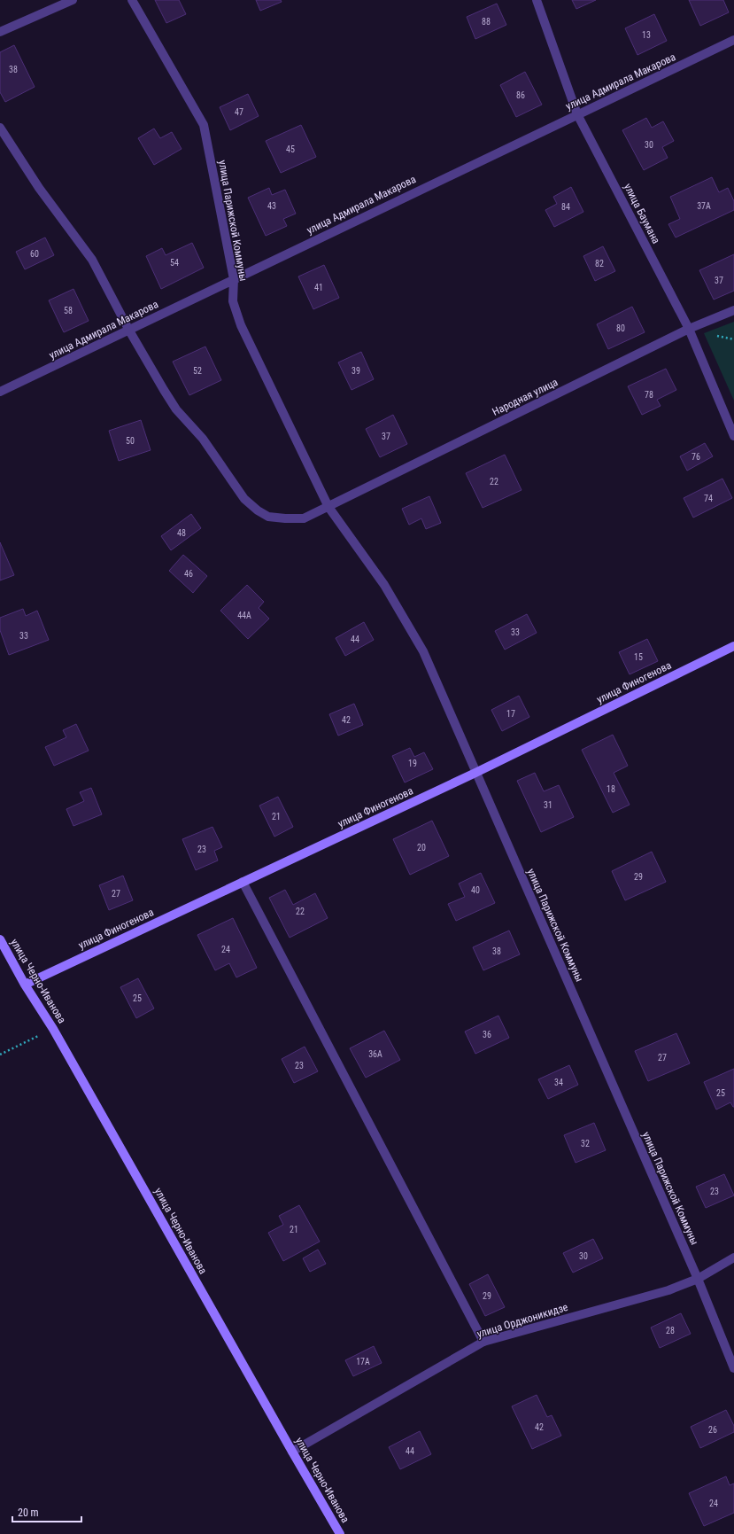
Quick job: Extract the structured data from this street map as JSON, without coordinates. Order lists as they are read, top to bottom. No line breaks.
{"streets":{"street":["улица Адмирала Макарова","улица Баумана","улица Парижской Коммуны","Народная улица","улица Финогенова","улица Черно-Иванова","улица Орджоникидзе"]},"crossings":[["улица Адмирала Макарова","улица Баумана"],["улица Адмирала Макарова","улица Парижской Коммуны"],["улица Баумана","Народная улица"],["улица Парижской Коммуны","Народная улица"],["улица Парижской Коммуны","улица Финогенова"],["улица Парижской Коммуны","улица Орджоникидзе"],["улица Финогенова","улица Черно-Иванова"],["улица Черно-Иванова","улица Орджоникидзе"]],"house_numbers":["88","13","38","86","47","30","45","43","37А","84","60","54","82","37","41","58","80","52","39","78","37","50","76","22","74","48","46","44А","33","33","44","15","17","42","19","18","31","21","20","23","29","40","27","22","24","38","25","36","36А","27","23","34","25","32","23","21","30","29","28","17А","42","26","44","24"],"scale_bar":"20 m"}
